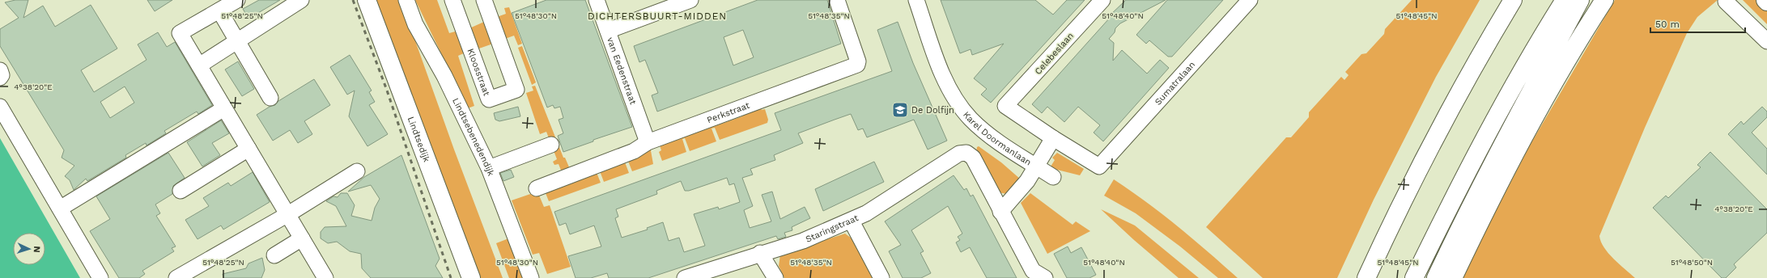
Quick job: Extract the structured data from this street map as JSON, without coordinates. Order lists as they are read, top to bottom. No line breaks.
{"streets":{"main road":["Lindtsedijk"],"street":["Celebeslaan","van Eedenstraat","Kloosstraat","Sumatralaan","Perkstraat","Lindtsebenedendijk","Karel Doormanlaan","Staringstraat"]},"crossings":[["Celebeslaan","Sumatralaan"],["van Eedenstraat","Perkstraat"]],"districts":["DICHTERSBUURT-MIDDEN"],"places":{"school or university":["De Dolfijn"]},"scale_bar":"50 m","north":"right","coordinates":["51°48'25\"N","51°48'30\"N","51°48'35\"N","51°48'40\"N","51°48'45\"N","4°38'20\"E","51°48'50\"N"]}
